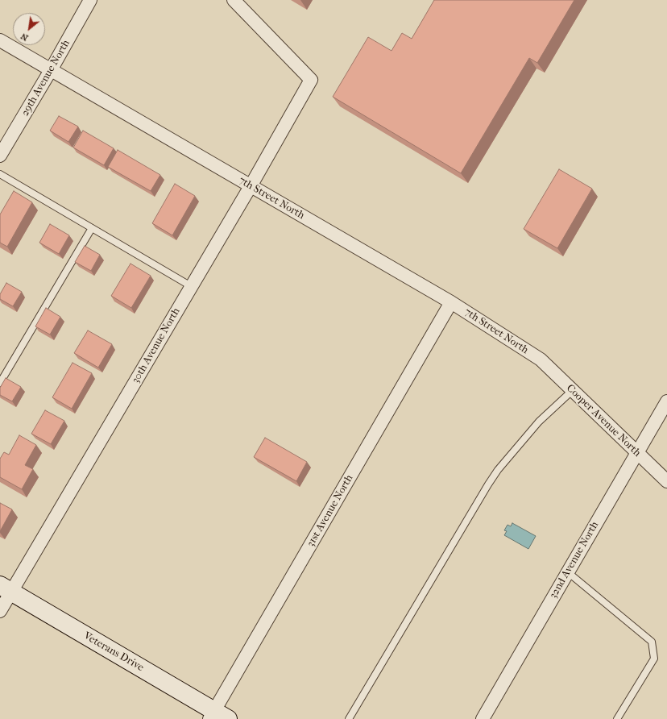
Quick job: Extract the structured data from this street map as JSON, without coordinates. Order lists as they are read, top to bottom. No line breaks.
{"streets":{"main road":["Veterans Drive"],"street":["29th Avenue North","7th Street North","30th Avenue North","Cooper Avenue North","31st Avenue North","32nd Avenue North"]},"crossings":[["29th Avenue North","7th Street North"],["7th Street North","30th Avenue North"],["7th Street North","Cooper Avenue North"],["7th Street North","31st Avenue North"],["30th Avenue North","Veterans Drive"],["Cooper Avenue North","32nd Avenue North"],["31st Avenue North","Veterans Drive"]],"north":"bottom left"}
